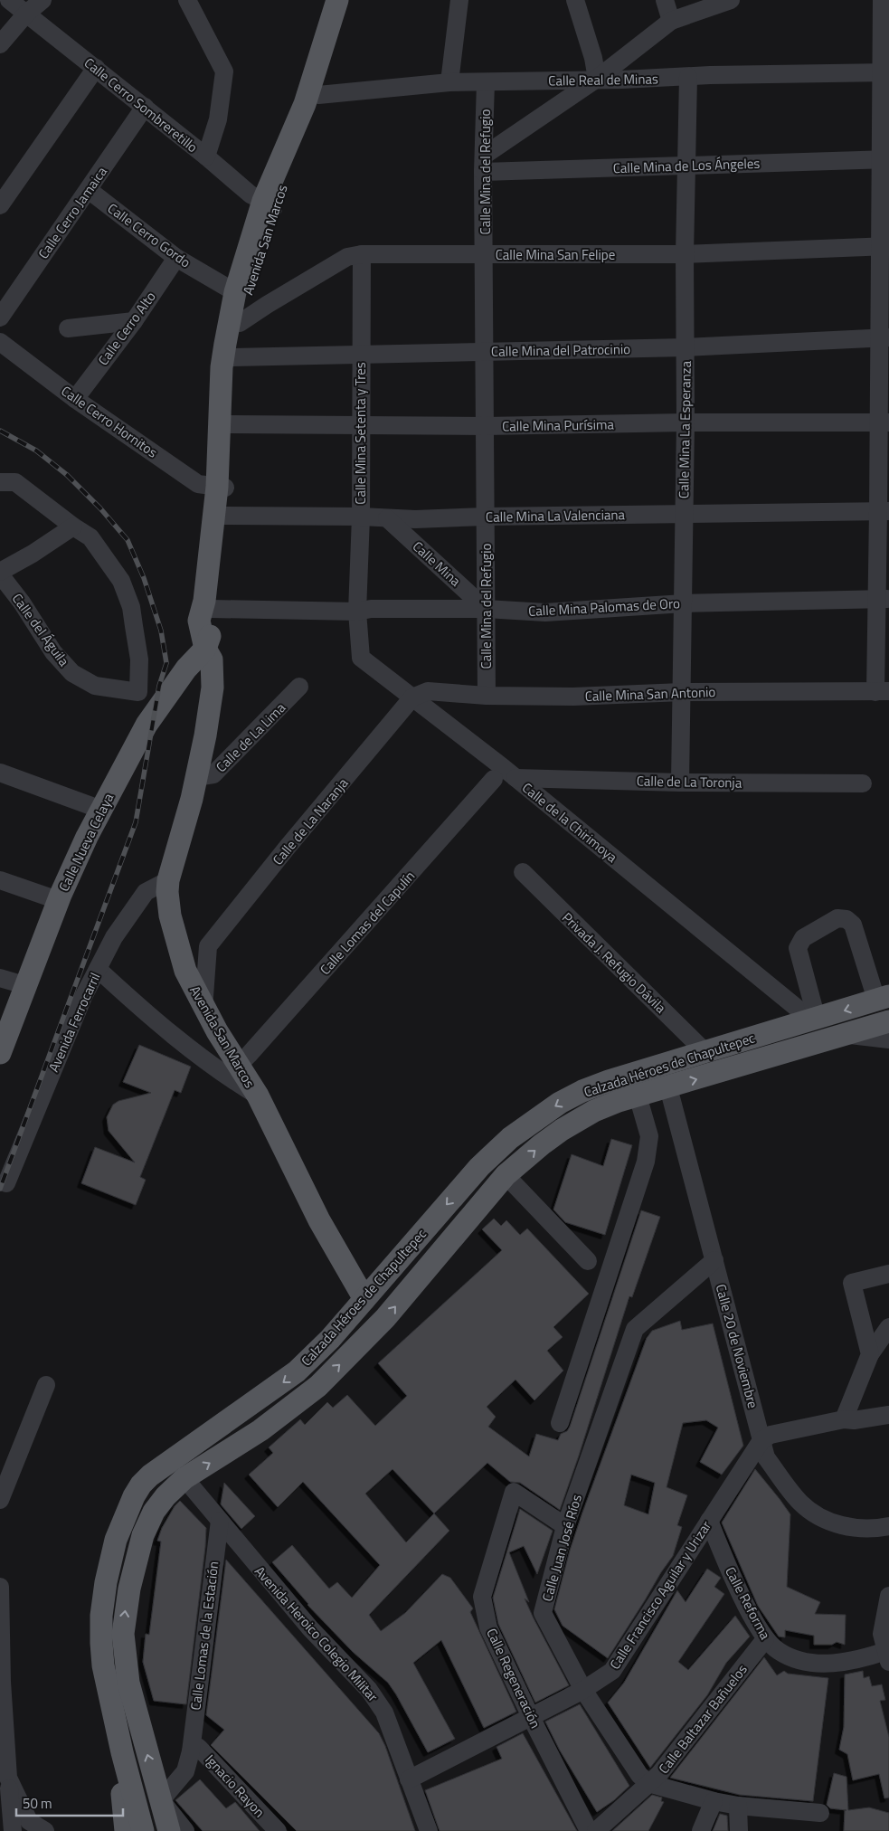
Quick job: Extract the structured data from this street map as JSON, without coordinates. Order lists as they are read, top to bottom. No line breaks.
{"streets":{"main road":["Avenida San Marcos","Calle Nueva Celaya","Calzada Héroes de Chapultepec"],"street":["Calle Real de Minas","Calle Cerro Sombreretillo","Calle Mina de Los Ángeles","Calle Mina del Refugio","Calle Cerro Jamaica","Calle Cerro Gordo","Calle Mina San Felipe","Calle Cerro Alto","Calle Mina del Patrocinio","Calle Cerro Hornitos","Calle Mina Purísima","Calle Mina La Esperanza","Calle Mina Setenta y Tres","Calle Mina La Valenciana","Calle Mina","Calle Mina Palomas de Oro","Calle del Águila","Calle Mina San Antonio","Calle de La Lima","Calle de La Toronja","Calle de La Naranja","Calle de la Chirimoya","Calle Lomas del Capulín","Privada J. Refugio Dávila","Avenida Ferrocarril","Calle 20 de Noviembre","Calle Juan José Ríos","Calle Francisco Aguilar y Urizar","Calle Reforma","Avenida Heroico Colegio Militar","Calle Lomas de la Estación","Calle Regeneración","Calle Baltazar Bañuelos","Ignacio Rayon"]},"crossings":[["Calle Real de Minas","Calle Mina del Refugio"],["Calle Real de Minas","Avenida San Marcos"],["Calle Real de Minas","Calle Mina La Esperanza"],["Calle Cerro Sombreretillo","Calle Cerro Jamaica"],["Calle Cerro Sombreretillo","Avenida San Marcos"],["Calle Mina de Los Ángeles","Calle Mina del Refugio"],["Calle Mina de Los Ángeles","Calle Mina La Esperanza"],["Calle Mina del Refugio","Calle Mina San Felipe"],["Calle Mina del Refugio","Calle Mina del Patrocinio"],["Calle Mina del Refugio","Calle Mina Purísima"],["Calle Mina del Refugio","Calle Mina La Valenciana"],["Calle Mina del Refugio","Calle Mina"],["Calle Mina del Refugio","Calle Mina Palomas de Oro"],["Calle Mina del Refugio","Calle Mina San Antonio"],["Calle Cerro Jamaica","Calle Cerro Gordo"],["Calle Cerro Gordo","Avenida San Marcos"],["Calle Cerro Gordo","Calle Cerro Alto"],["Avenida San Marcos","Calle Mina San Felipe"],["Avenida San Marcos","Calle Mina del Patrocinio"],["Avenida San Marcos","Calle Cerro Hornitos"],["Avenida San Marcos","Calle Mina Purísima"],["Avenida San Marcos","Calle Mina La Valenciana"],["Avenida San Marcos","Calle Mina Palomas de Oro"],["Avenida San Marcos","Calle de La Lima"],["Avenida San Marcos","Calle de La Naranja"],["Avenida San Marcos","Calle Nueva Celaya"],["Avenida San Marcos","Calle Lomas del Capulín"],["Avenida San Marcos","Avenida Ferrocarril"],["Avenida San Marcos","Calzada Héroes de Chapultepec"],["Calle Mina San Felipe","Calle Mina La Esperanza"],["Calle Mina San Felipe","Calle Mina Setenta y Tres"],["Calle Cerro Alto","Calle Cerro Hornitos"],["Calle Mina del Patrocinio","Calle Mina La Esperanza"],["Calle Mina del Patrocinio","Calle Mina Setenta y Tres"],["Calle Mina Purísima","Calle Mina La Esperanza"],["Calle Mina Purísima","Calle Mina Setenta y Tres"],["Calle Mina La Esperanza","Calle Mina La Valenciana"],["Calle Mina La Esperanza","Calle Mina Palomas de Oro"],["Calle Mina La Esperanza","Calle Mina San Antonio"],["Calle Mina La Esperanza","Calle de La Toronja"],["Calle Mina Setenta y Tres","Calle Mina La Valenciana"],["Calle Mina Setenta y Tres","Calle Mina Palomas de Oro"],["Calle Mina Setenta y Tres","Calle de la Chirimoya"],["Calle Mina La Valenciana","Calle Mina"],["Calle Mina","Calle Mina Palomas de Oro"],["Calle Mina Palomas de Oro","Calle de la Chirimoya"],["Calle Mina Palomas de Oro","Calle Nueva Celaya"],["Calle Mina San Antonio","Calle de La Naranja"],["Calle Mina San Antonio","Calle de la Chirimoya"],["Calle de La Toronja","Calle de la Chirimoya"],["Calle de La Naranja","Calle de la Chirimoya"],["Calle de la Chirimoya","Calzada Héroes de Chapultepec"],["Privada J. Refugio Dávila","Calzada Héroes de Chapultepec"],["Calzada Héroes de Chapultepec","Calle 20 de Noviembre"],["Calzada Héroes de Chapultepec","Avenida Heroico Colegio Militar"],["Calzada Héroes de Chapultepec","Calle Lomas de la Estación"],["Calle 20 de Noviembre","Calle Juan José Ríos"],["Calle 20 de Noviembre","Calle Francisco Aguilar y Urizar"],["Calle Juan José Ríos","Calle Francisco Aguilar y Urizar"],["Calle Juan José Ríos","Calle Regeneración"],["Calle Juan José Ríos","Calle Baltazar Bañuelos"],["Calle Francisco Aguilar y Urizar","Calle Reforma"],["Calle Francisco Aguilar y Urizar","Avenida Heroico Colegio Militar"],["Calle Francisco Aguilar y Urizar","Calle Regeneración"],["Calle Reforma","Calle Baltazar Bañuelos"],["Avenida Heroico Colegio Militar","Calle Lomas de la Estación"],["Calle Lomas de la Estación","Ignacio Rayon"]],"scale_bar":"50 m"}
